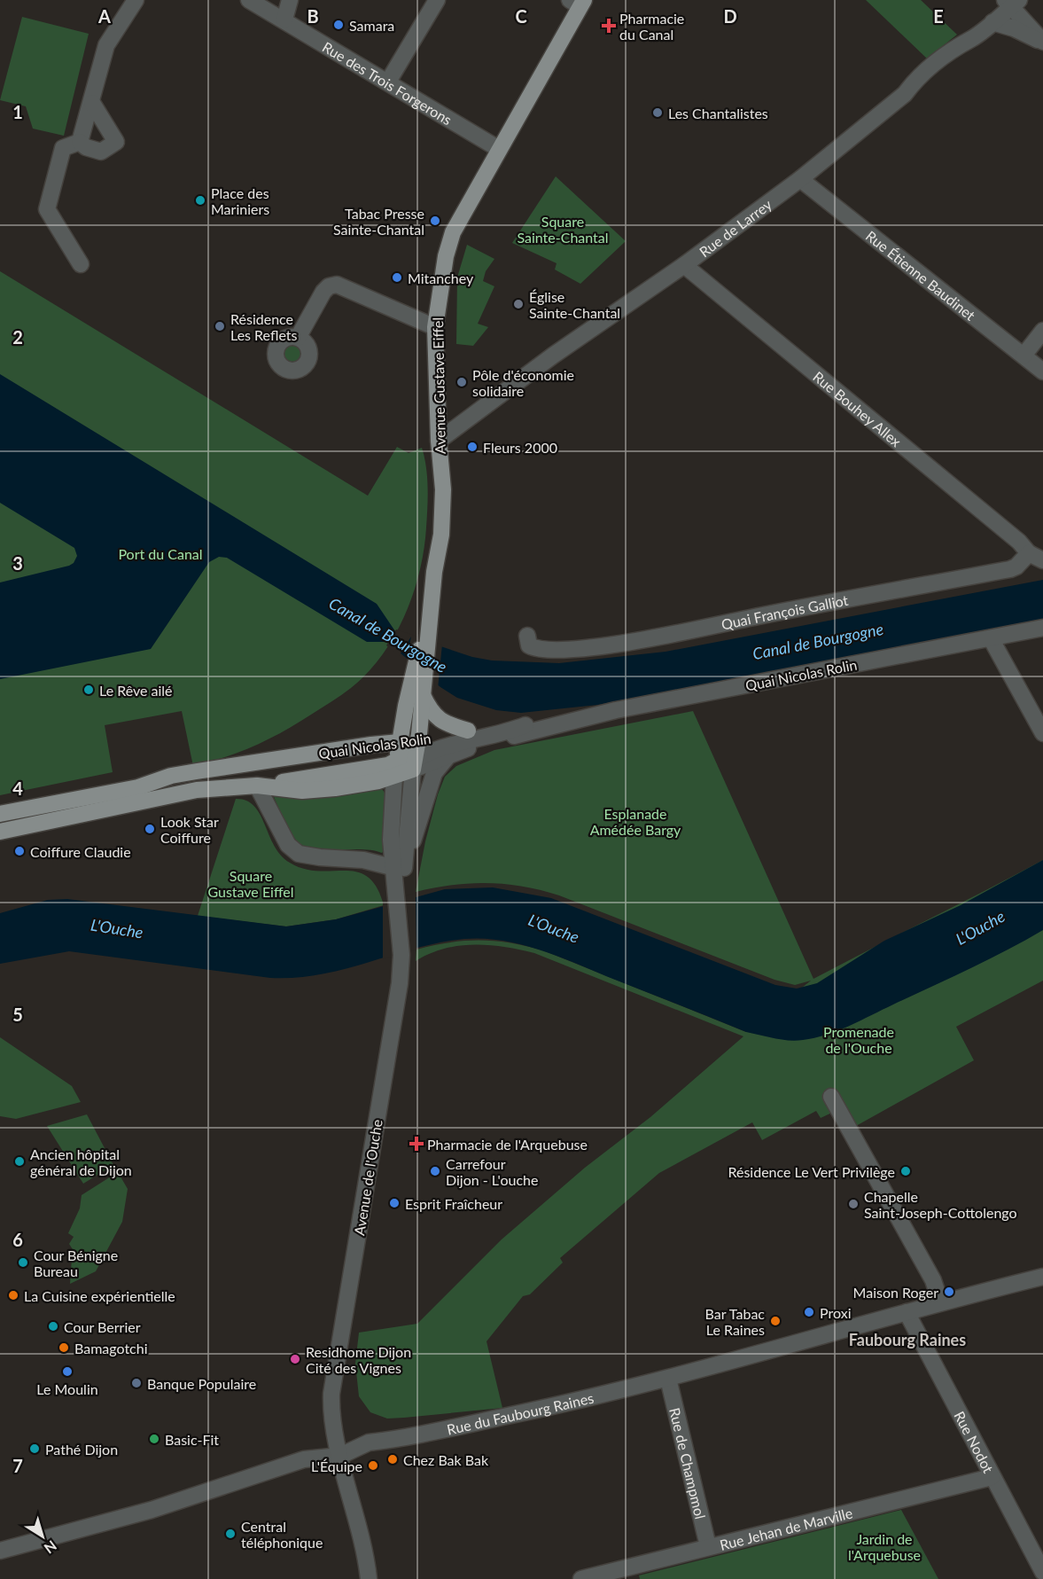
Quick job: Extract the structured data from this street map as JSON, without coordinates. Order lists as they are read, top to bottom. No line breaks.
{"streets":{"main road":["Avenue Gustave Eiffel","Quai Nicolas Rolin","Avenue de l'Ouche"],"street":["Rue des Trois Forgerons","Rue de Larrey","Rue Étienne Baudinet","Rue Bouhey Allex","Quai François Galliot","Rue du Faubourg Raines","Rue Nodot","Rue de Champmol","Rue Jehan de Marville"]},"crossings":[["Rue des Trois Forgerons","Avenue Gustave Eiffel"],["Rue de Larrey","Rue Étienne Baudinet"],["Rue de Larrey","Avenue Gustave Eiffel"],["Rue de Larrey","Rue Bouhey Allex"],["Avenue Gustave Eiffel","Quai Nicolas Rolin"],["Avenue Gustave Eiffel","Avenue de l'Ouche"],["Rue Bouhey Allex","Quai François Galliot"],["Quai Nicolas Rolin","Avenue de l'Ouche"],["Avenue de l'Ouche","Rue du Faubourg Raines"],["Rue du Faubourg Raines","Rue Nodot"],["Rue du Faubourg Raines","Rue de Champmol"],["Rue Nodot","Rue Jehan de Marville"],["Rue de Champmol","Rue Jehan de Marville"]],"districts":["Faubourg Raines"],"water":["Canal de Bourgogne","L'Ouche"],"parks":["Square Sainte-Chantal","Port du Canal","Esplanade Amédée Bargy","Square Gustave Eiffel","Promenade de l'Ouche","Jardin de l'Arquebuse"],"places":{"other":["Samara","Les Chantalistes","Place des Mariniers","Tabac Presse Sainte-Chantal","Mitanchey","Église Sainte-Chantal","Résidence Les Reflets","Pôle d'économie solidaire","Fleurs 2000","Le Rêve ailé","Look Star Coiffure","Coiffure Claudie","Ancien hôpital général de Dijon","Carrefour Dijon - L'ouche","Résidence Le Vert Privilège","Esprit Fraîcheur","Chapelle Saint-Joseph-Cottolengo","Cour Bénigne Bureau","Maison Roger","La Cuisine expérientielle","Proxi","Bar Tabac Le Raines","Cour Berrier","Bamagotchi","Residhome Dijon Cité des Vignes","Le Moulin","Banque Populaire","Basic-Fit","Pathé Dijon","Chez Bak Bak","L'Équipe","Central téléphonique"],"health":["Pharmacie du Canal","Pharmacie de l'Arquebuse"]},"north":"bottom right","grid":{"columns":["A","B","C","D","E"],"rows":["1","2","3","4","5","6","7"]}}
